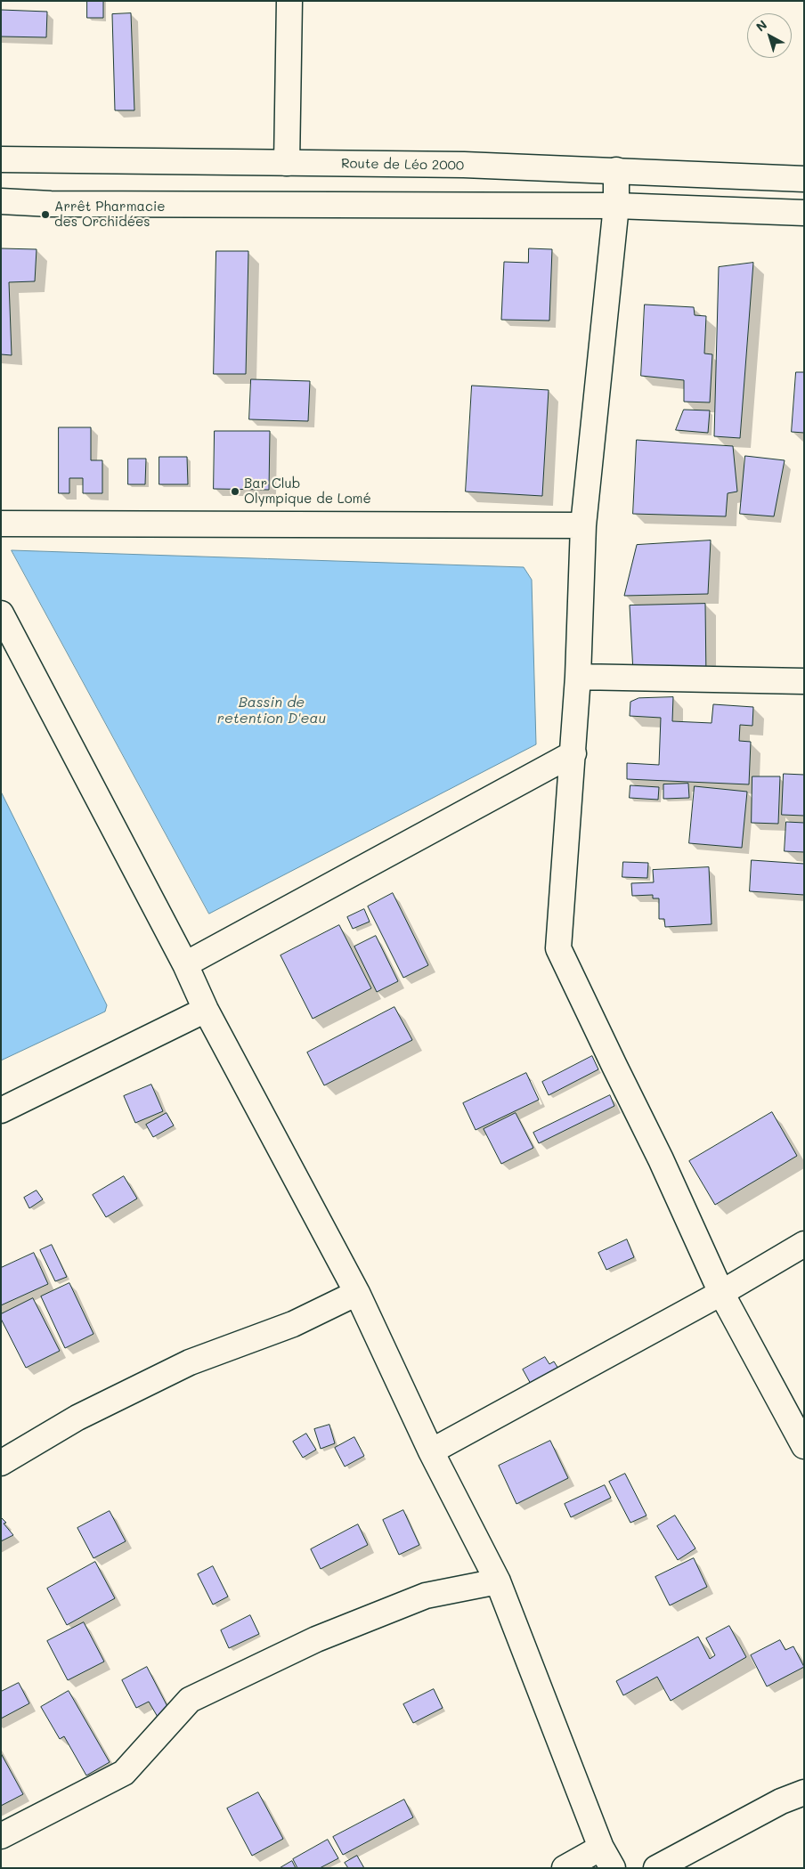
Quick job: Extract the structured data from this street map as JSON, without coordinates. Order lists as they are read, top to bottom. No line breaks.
{"streets":{"street":["Route de Léo 2000"]},"water":["Bassin de retention D'eau"],"places":["Arrêt Pharmacie des Orchidées","Bar Club Olympique de Lomé"],"north":"top left"}
